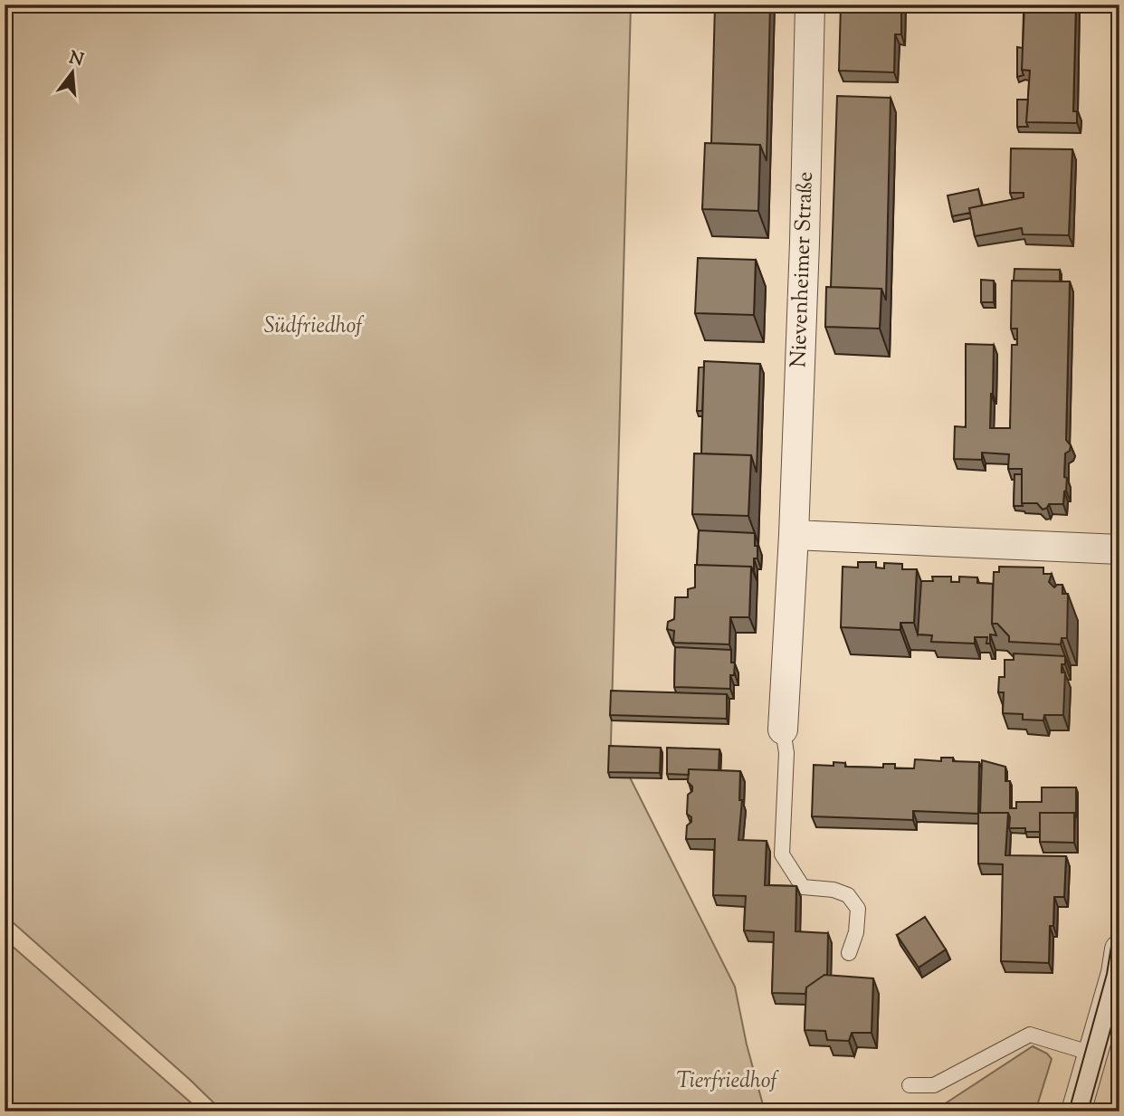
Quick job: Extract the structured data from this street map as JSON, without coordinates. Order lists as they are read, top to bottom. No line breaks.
{"streets":{"street":["Nievenheimer Straße"]},"parks":["Südfriedhof","Tierfriedhof"],"north":"top"}
